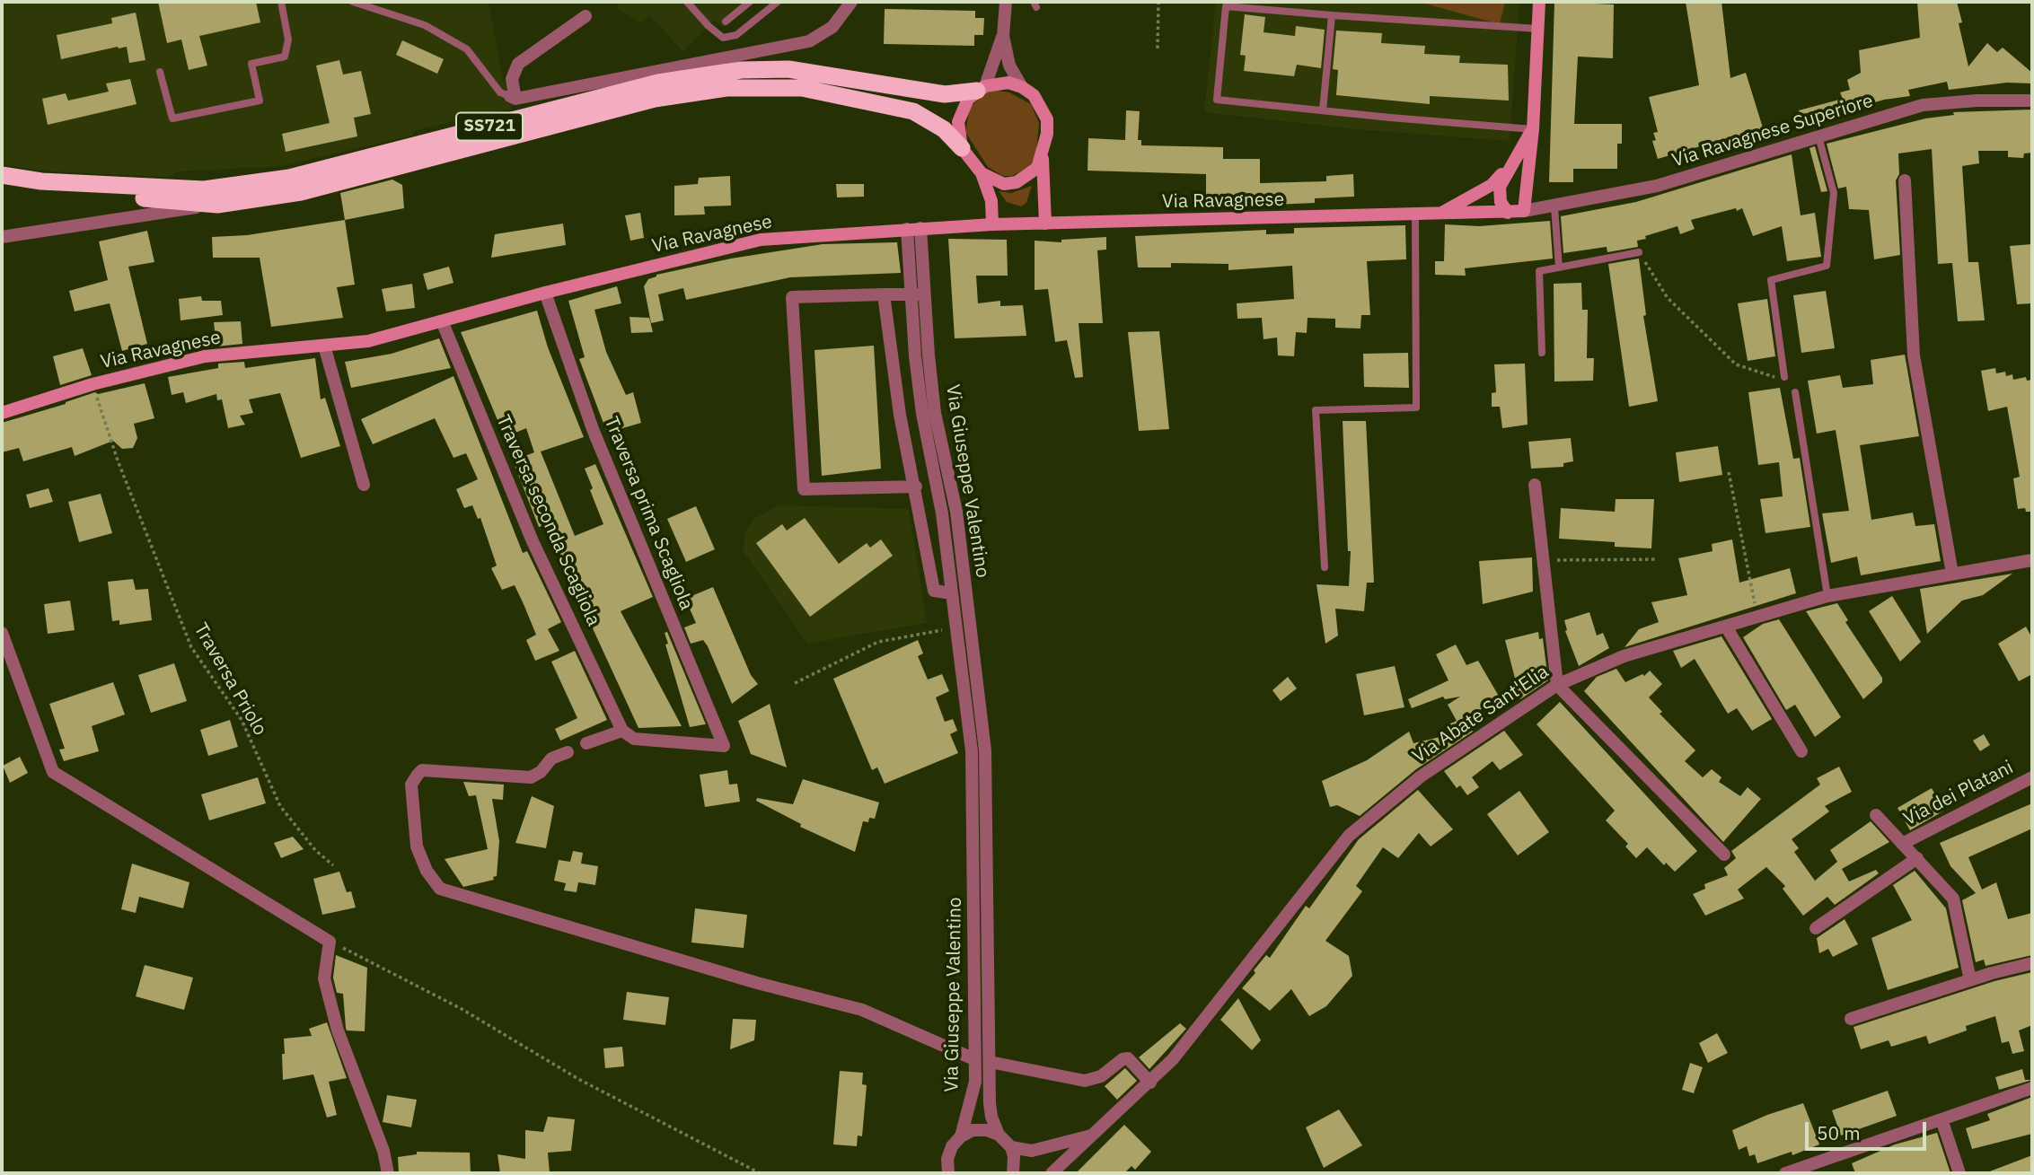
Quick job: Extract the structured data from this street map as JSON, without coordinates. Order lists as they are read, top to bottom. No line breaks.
{"streets":{"highway":["SS721"],"main road":["Via Ravagnese"],"street":["Via Ravagnese Superiore","Via Giuseppe Valentino","Traversa prima Scagliola","Traversa seconda Scagliola","Via Abate Sant'Elia","Via dei Platani"],"path":["Traversa Priolo"]},"crossings":[["Via Ravagnese Superiore","Via Ravagnese"],["Via Ravagnese","Via Giuseppe Valentino"],["Via Ravagnese","Traversa prima Scagliola"],["Via Ravagnese","Traversa seconda Scagliola"],["Via Ravagnese","Traversa Priolo"],["Traversa prima Scagliola","Traversa seconda Scagliola"]],"scale_bar":"50 m"}
